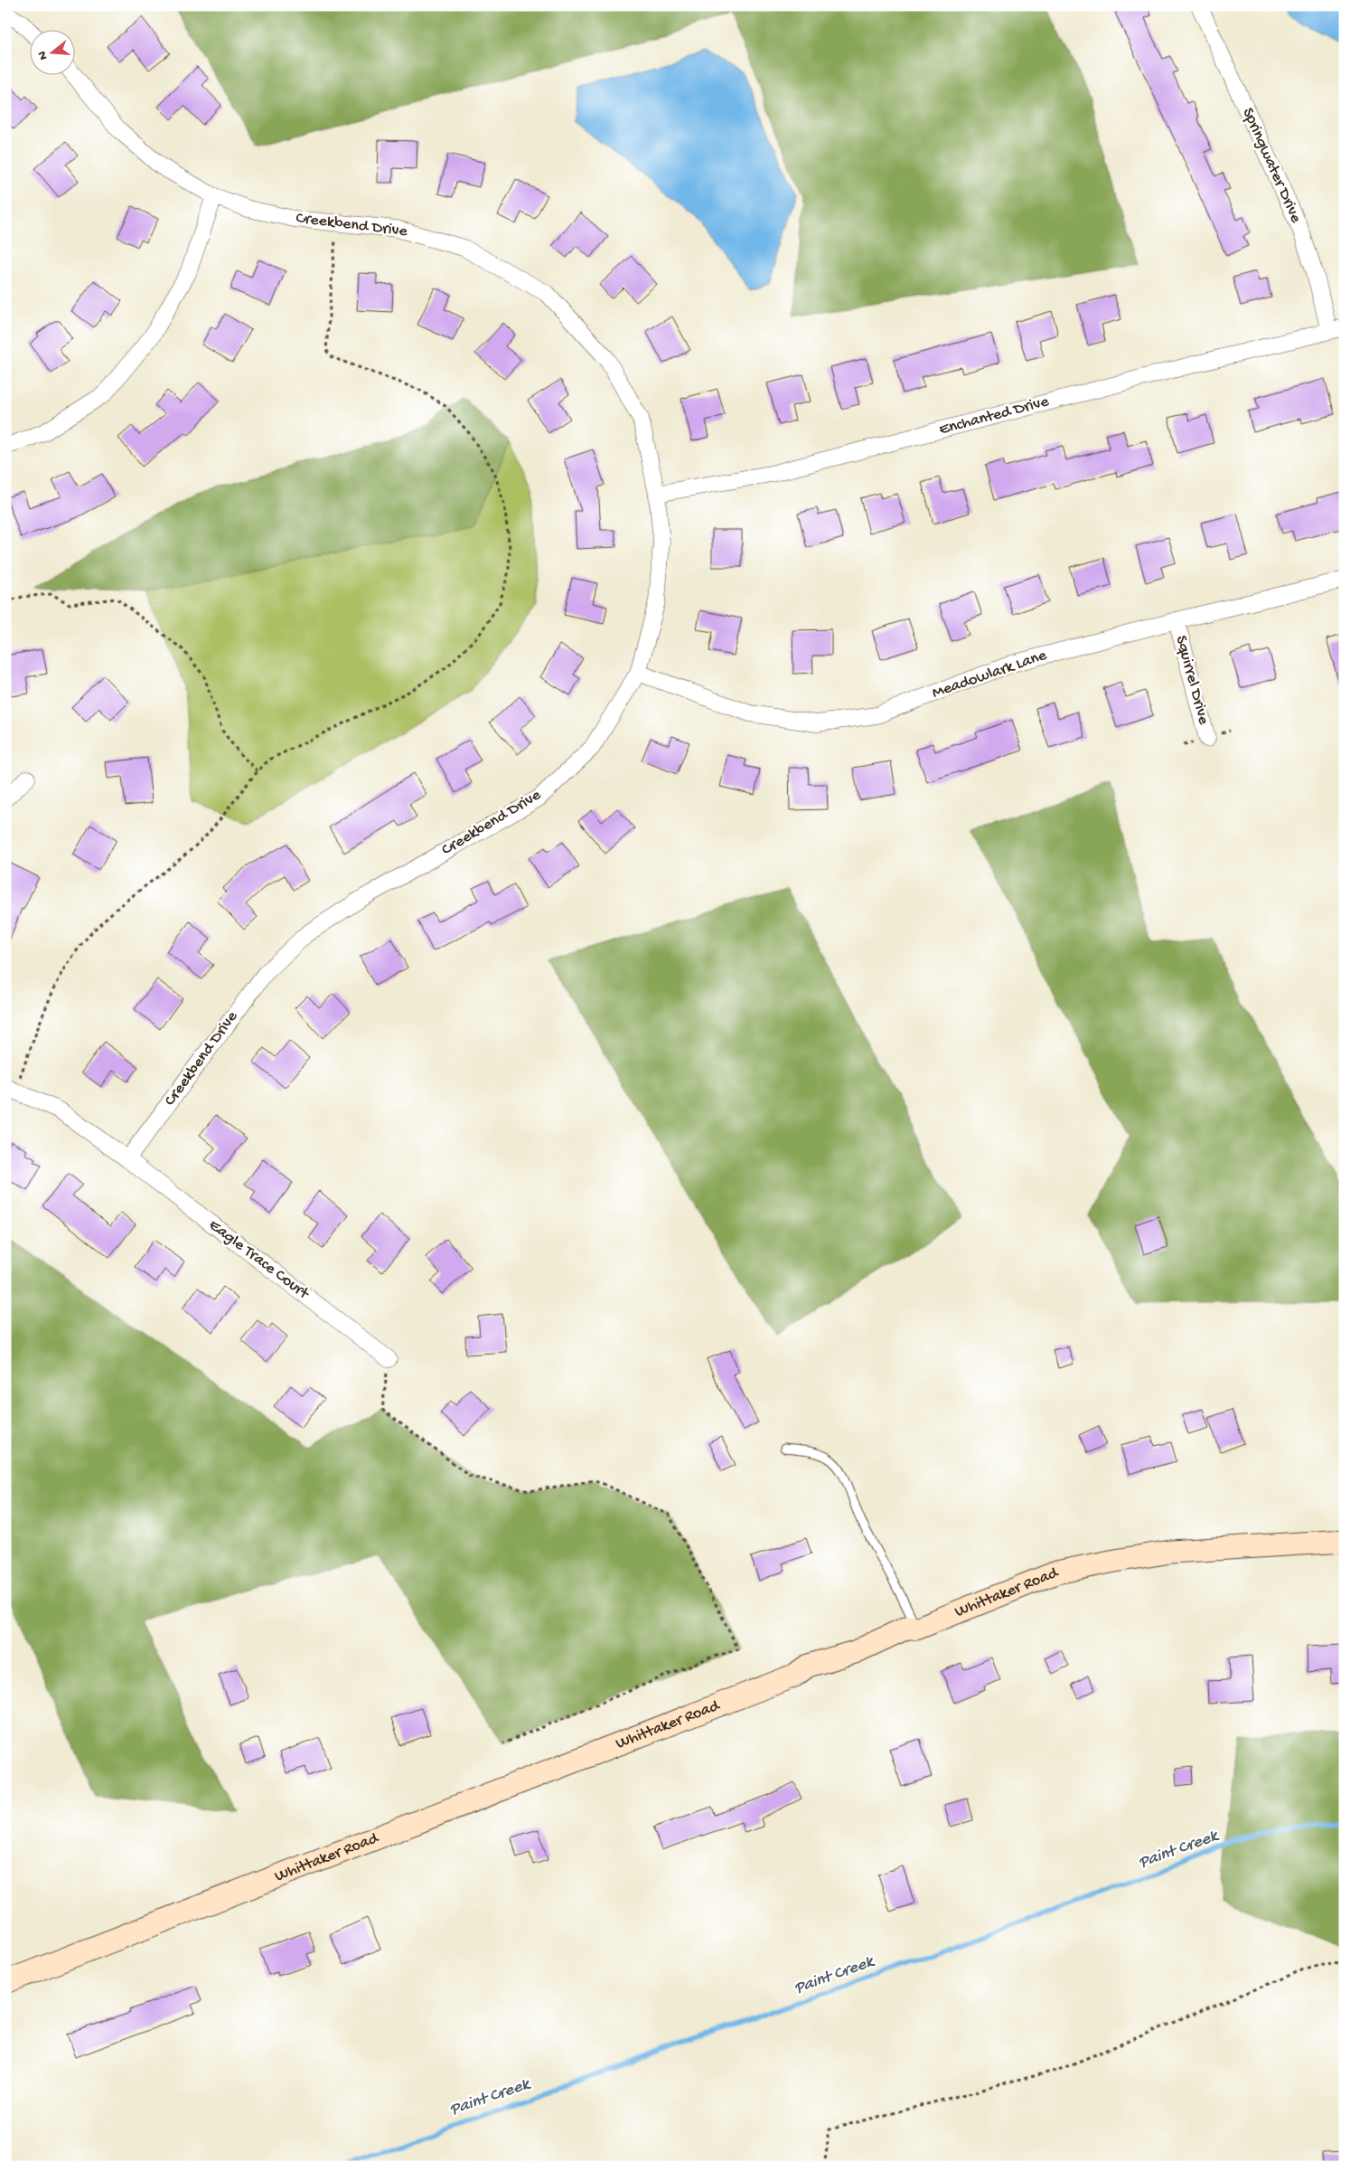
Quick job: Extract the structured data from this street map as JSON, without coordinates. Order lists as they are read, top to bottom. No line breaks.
{"streets":{"main road":["Whittaker Road"],"street":["Springwater Drive","Creekbend Drive","Enchanted Drive","Meadowlark Lane","Squirrel Drive","Eagle Trace Court"]},"crossings":[["Springwater Drive","Enchanted Drive"],["Creekbend Drive","Enchanted Drive"],["Creekbend Drive","Meadowlark Lane"],["Creekbend Drive","Eagle Trace Court"],["Meadowlark Lane","Squirrel Drive"]],"water":["Paint Creek"],"north":"left"}
